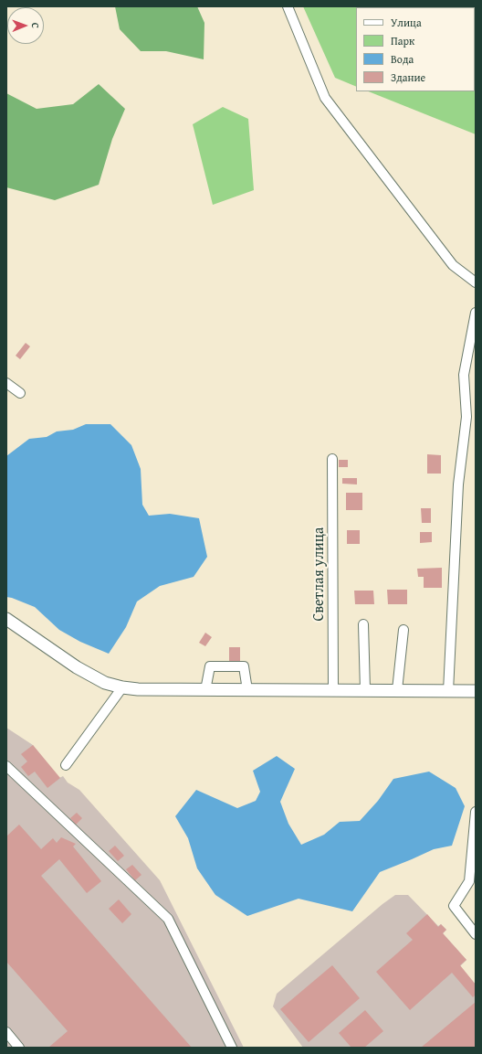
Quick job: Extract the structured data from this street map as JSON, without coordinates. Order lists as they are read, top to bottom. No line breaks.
{"streets":{"lane":["Светлая улица"]},"legend":["Улица","Парк","Вода","Здание"],"north":"right"}
